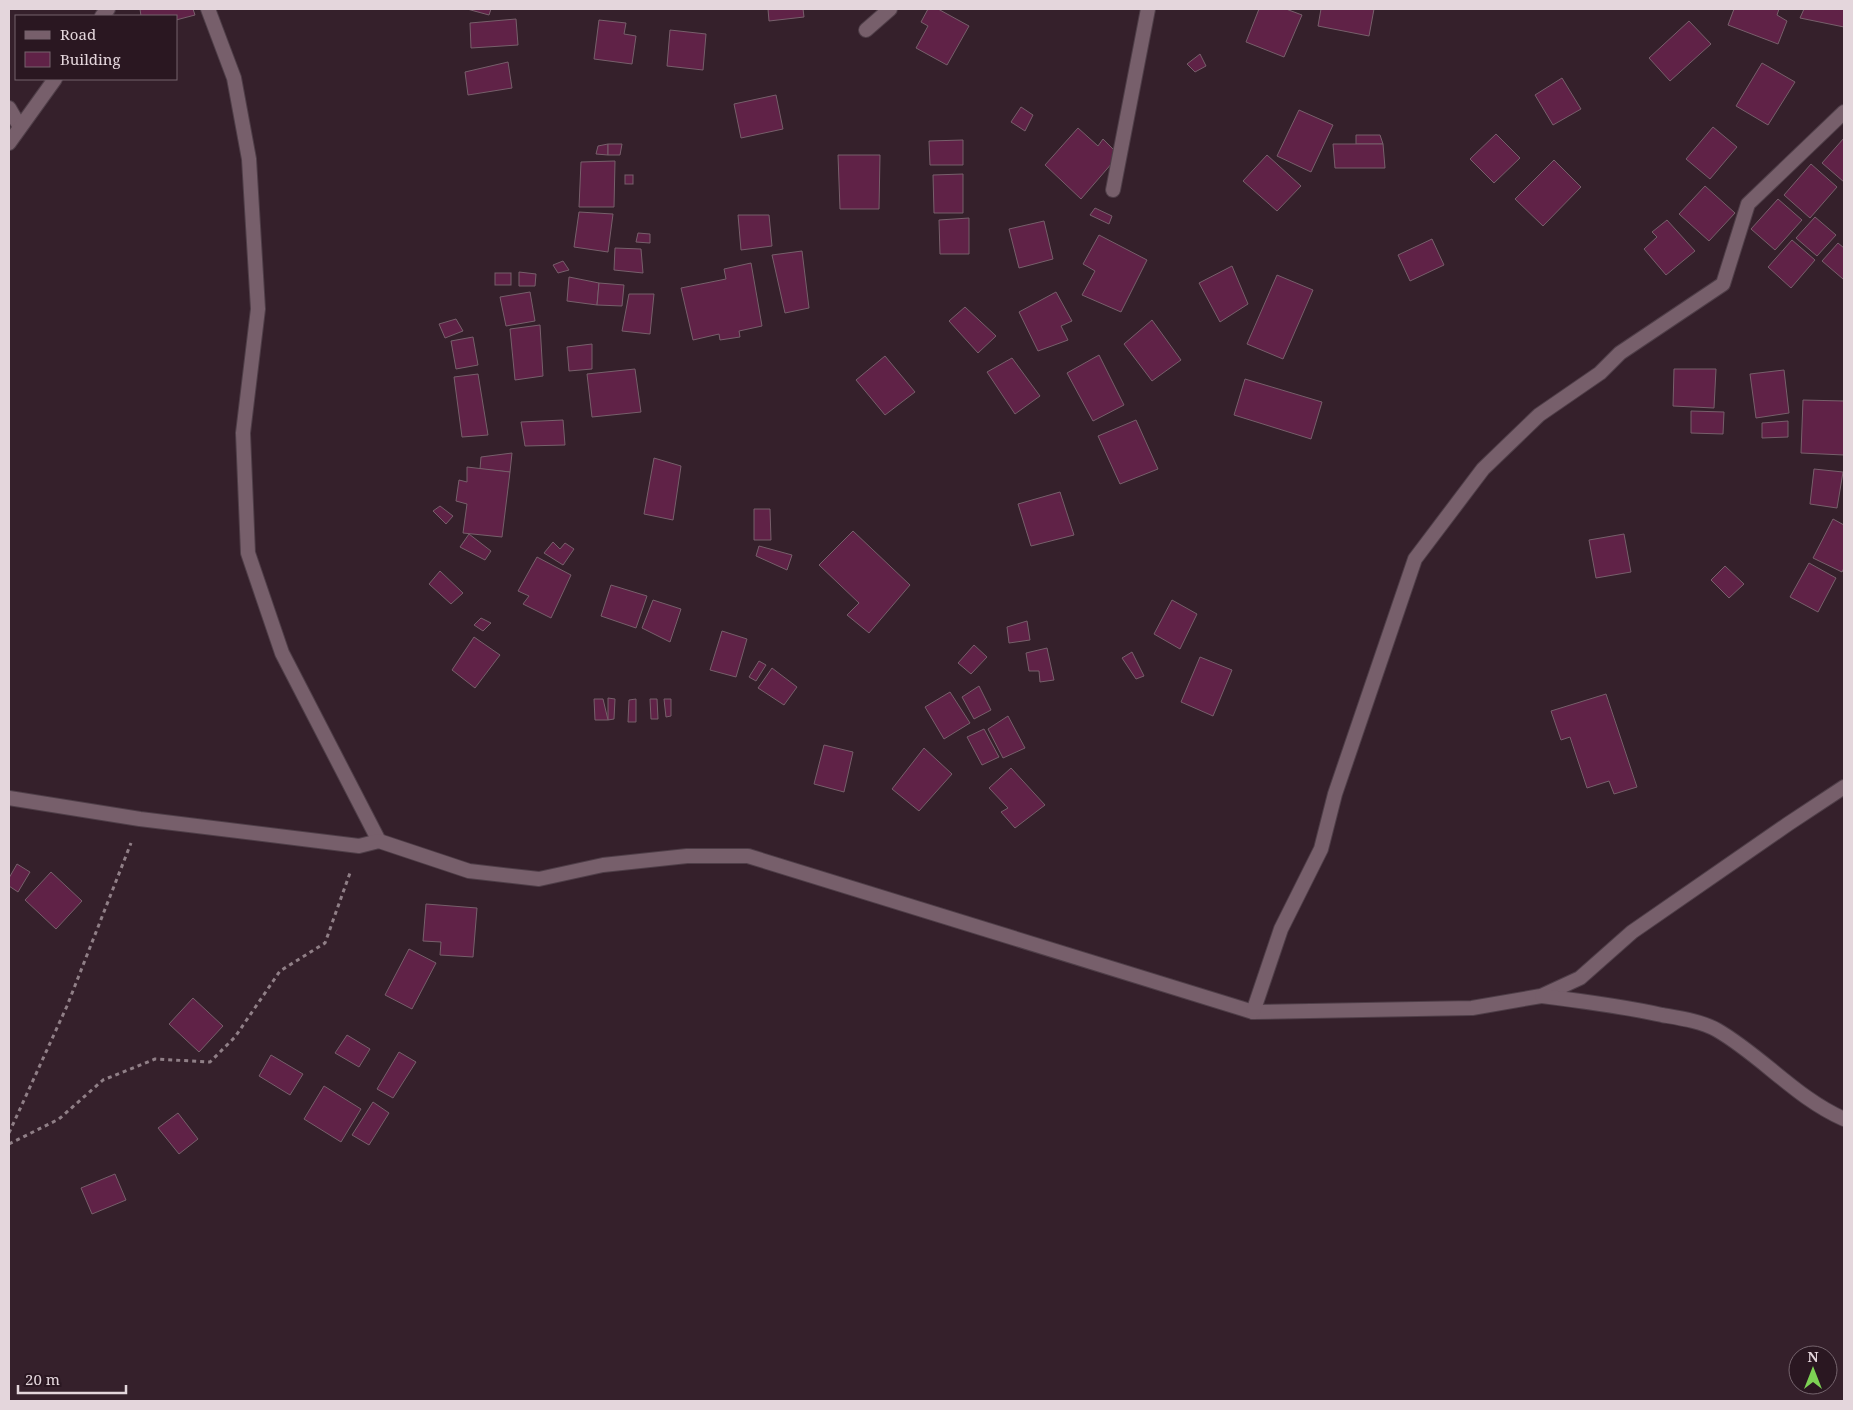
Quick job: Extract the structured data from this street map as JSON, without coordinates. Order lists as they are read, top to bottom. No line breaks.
{"legend":["Road","Building"],"scale_bar":"20 m","north":"top"}
